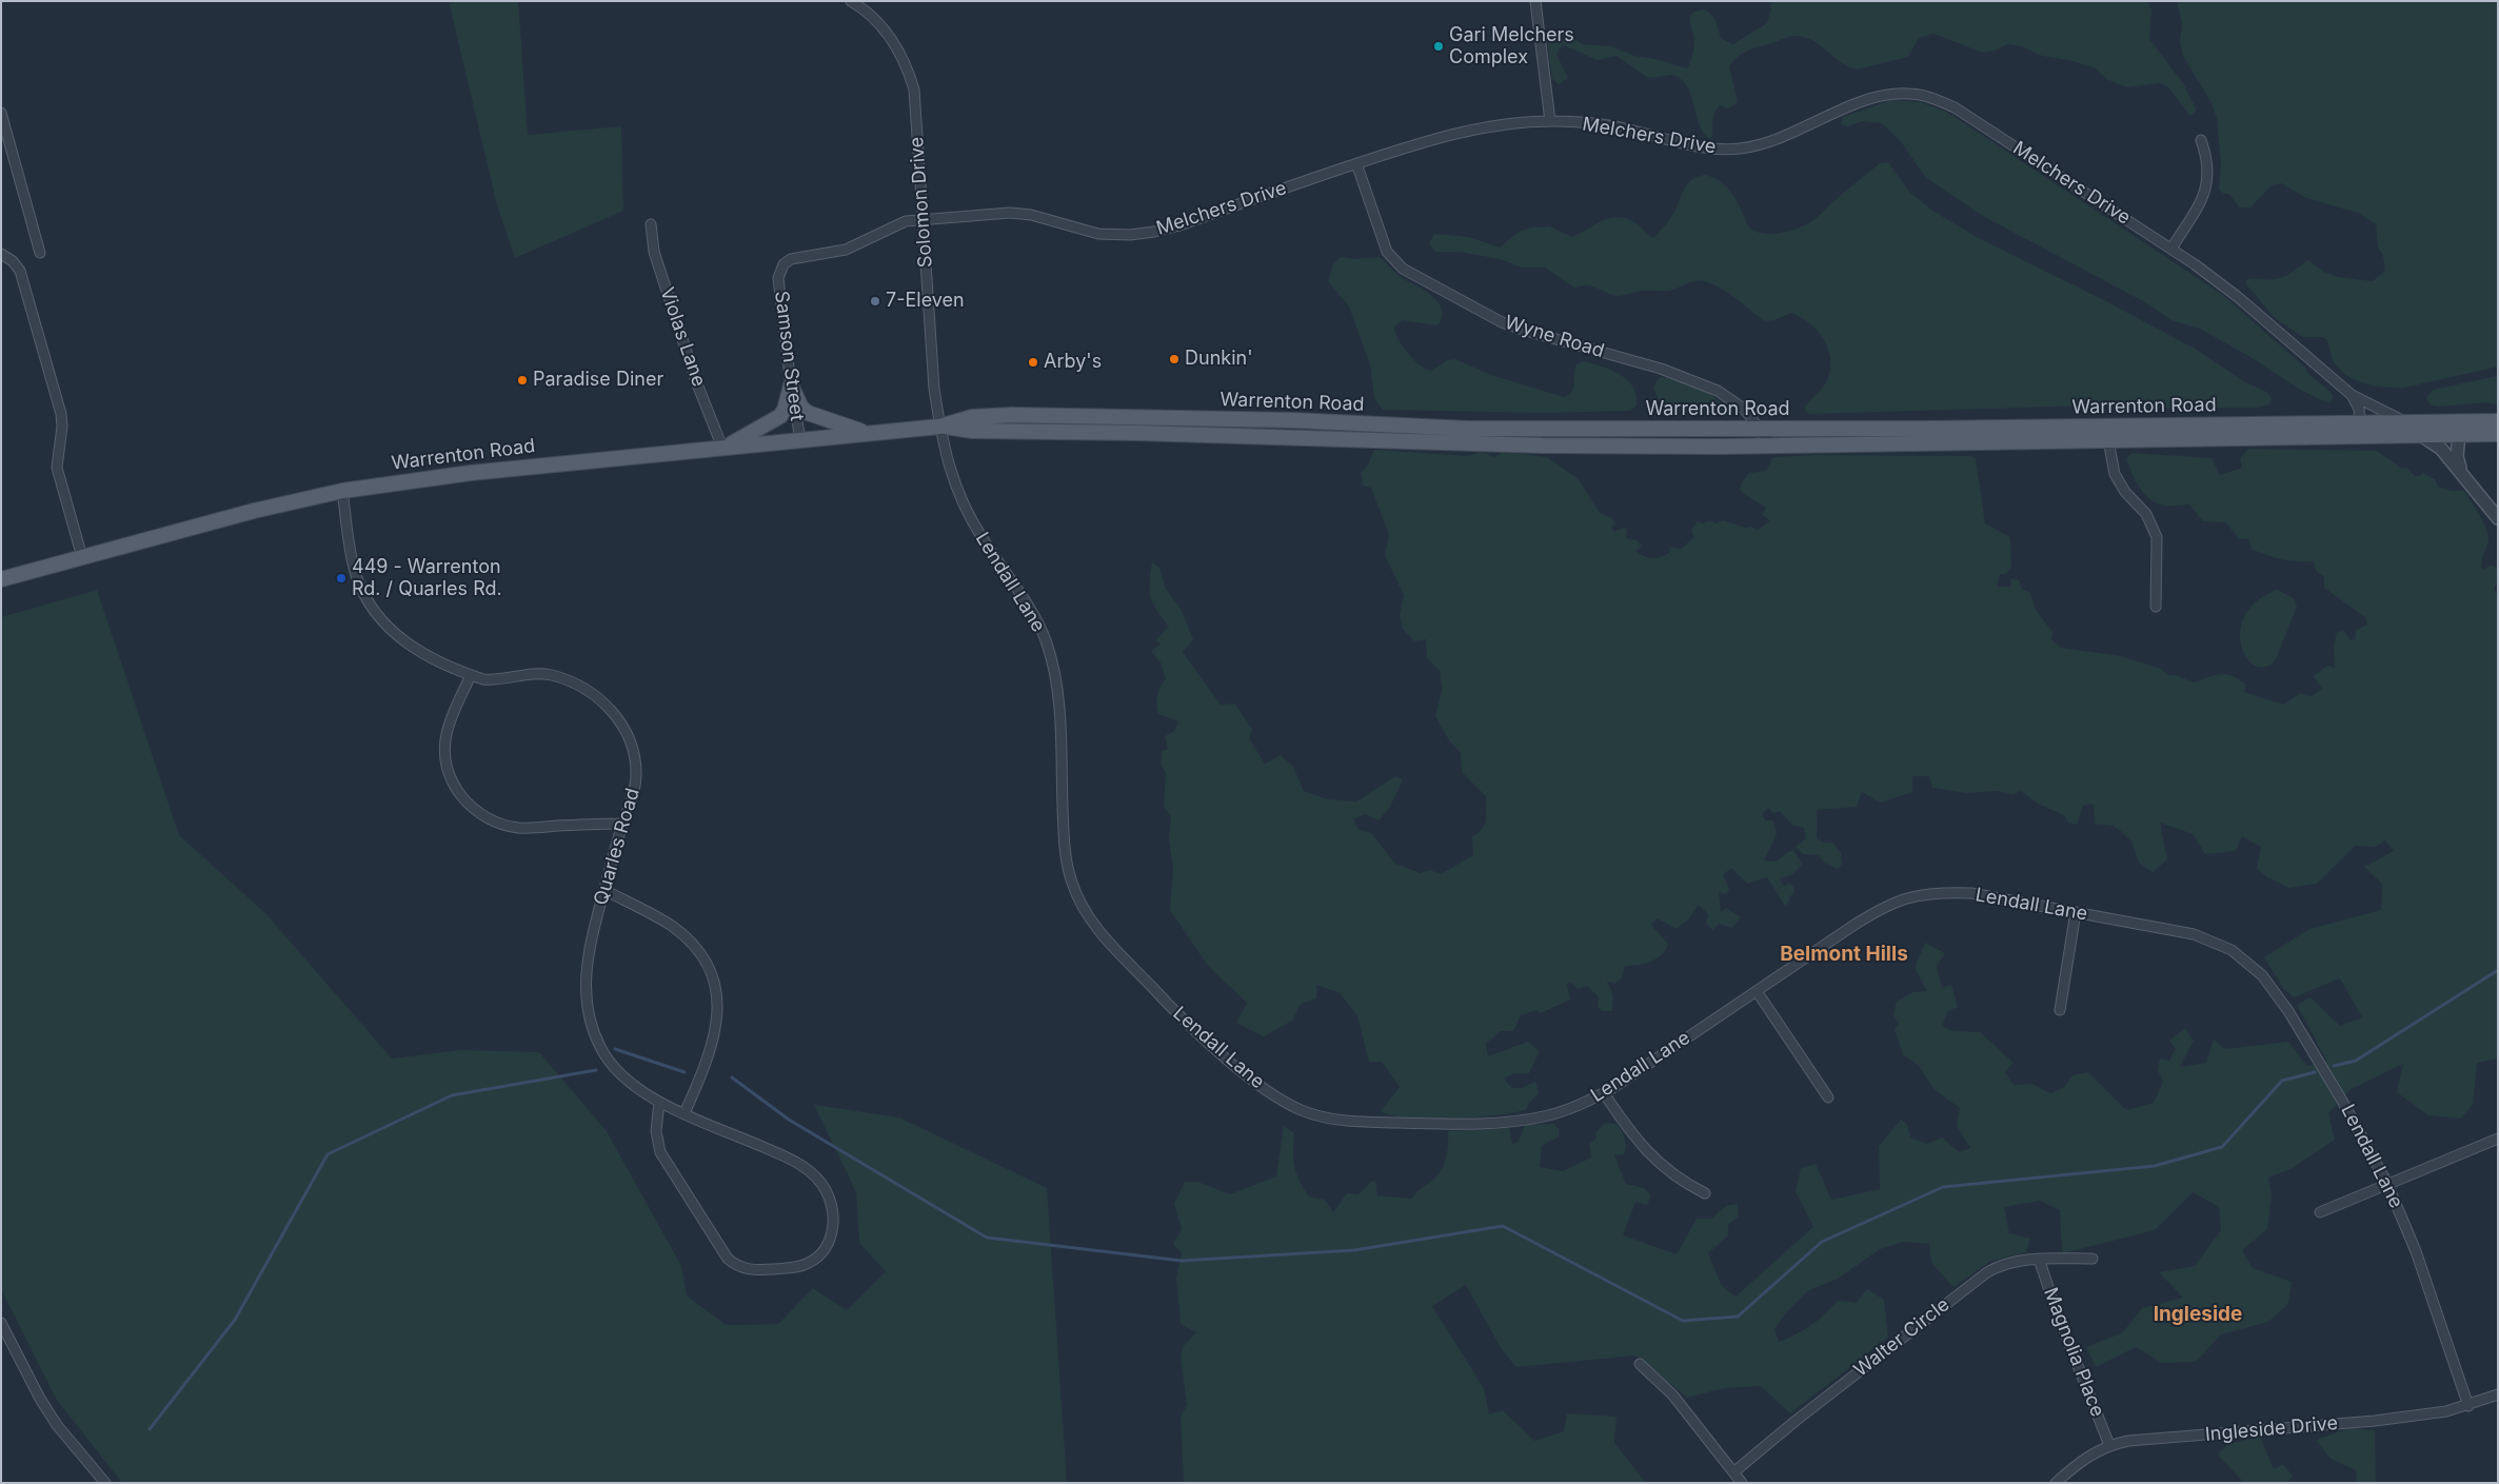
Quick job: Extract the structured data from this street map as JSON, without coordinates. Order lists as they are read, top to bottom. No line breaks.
{"streets":{"main road":["Warrenton Road"],"street":["Melchers Drive","Solomon Drive","Violas Lane","Wyne Road","Samson Street","Lendall Lane","Quarles Road","Walter Circle","Magnolia Place","Ingleside Drive"]},"crossings":[["Melchers Drive","Solomon Drive"],["Melchers Drive","Wyne Road"],["Melchers Drive","Samson Street"],["Melchers Drive","Warrenton Road"],["Solomon Drive","Samson Street"],["Solomon Drive","Warrenton Road"],["Solomon Drive","Lendall Lane"],["Violas Lane","Warrenton Road"],["Wyne Road","Warrenton Road"],["Samson Street","Warrenton Road"],["Warrenton Road","Lendall Lane"],["Warrenton Road","Quarles Road"],["Lendall Lane","Ingleside Drive"],["Walter Circle","Magnolia Place"],["Magnolia Place","Ingleside Drive"]],"districts":["Belmont Hills","Ingleside"],"places":["Gari Melchers Complex","7-Eleven","Dunkin'","Arby's","Paradise Diner","449 - Warrenton Rd. / Quarles Rd."]}
